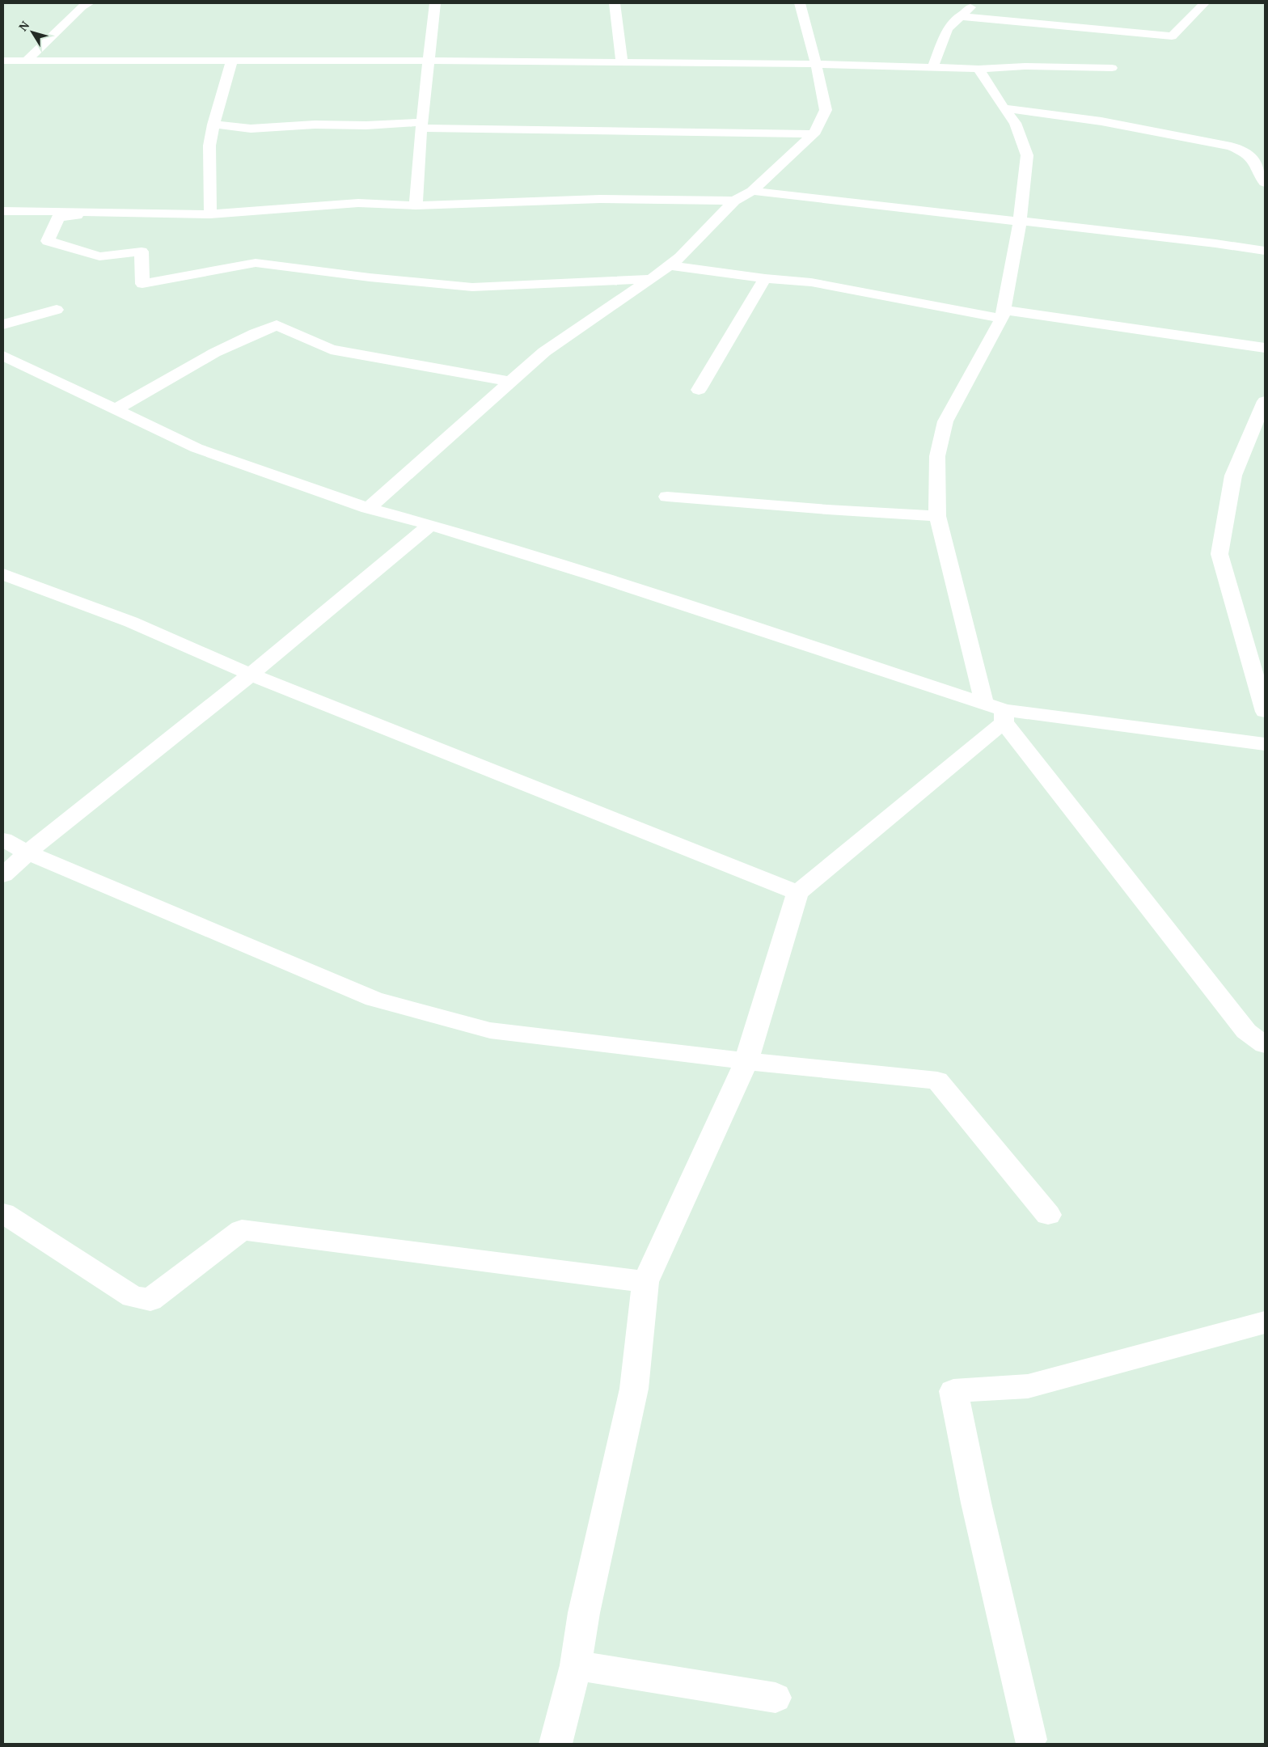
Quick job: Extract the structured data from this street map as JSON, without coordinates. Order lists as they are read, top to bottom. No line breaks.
{"north":"top left"}
